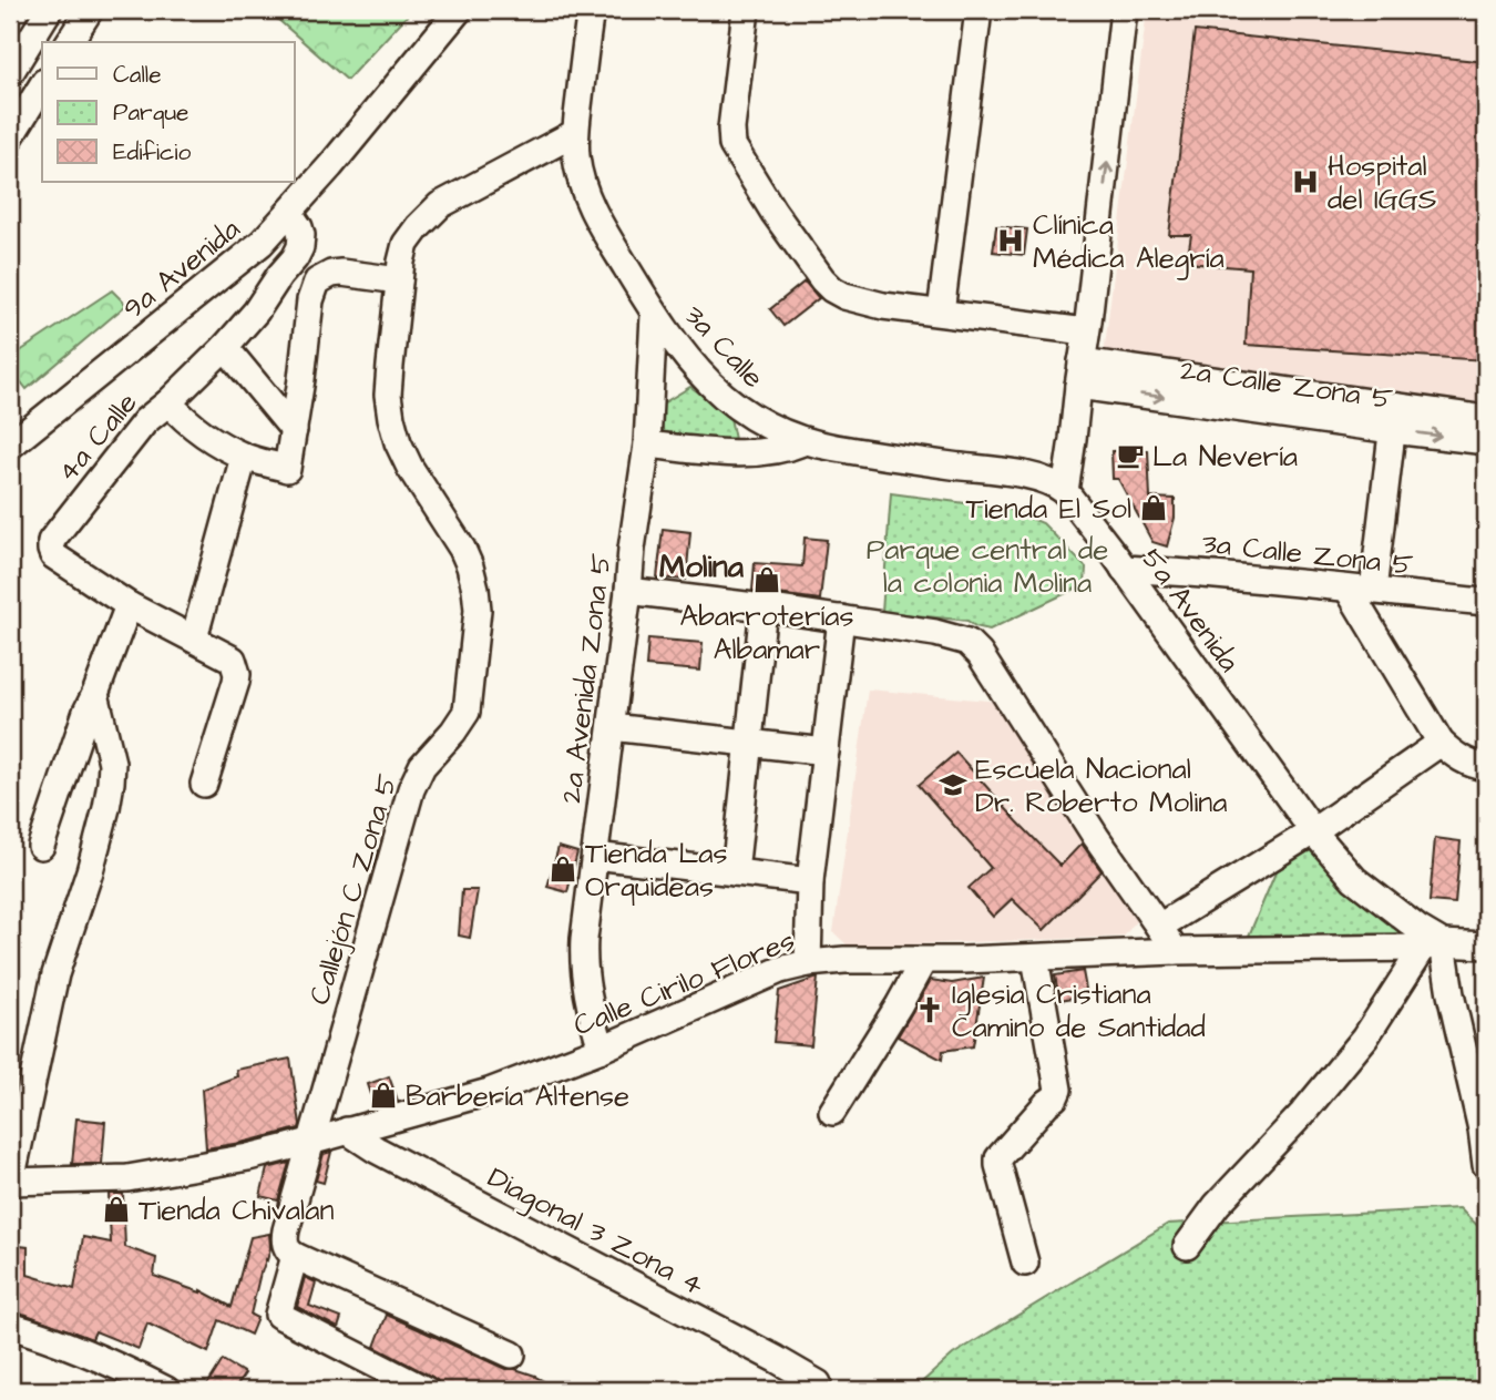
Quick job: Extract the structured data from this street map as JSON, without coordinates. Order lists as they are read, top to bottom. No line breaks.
{"streets":{"street":["9a Avenida","3a Calle","2a Calle Zona 5","4a Calle","3a Calle Zona 5","5a Avenida","2a Avenida Zona 5","Callejón C Zona 5","Calle Cirilo Flores","Diagonal 3 Zona 4"]},"crossings":[["9a Avenida","4a Calle"],["3a Calle","5a Avenida"],["3a Calle","2a Avenida Zona 5"],["3a Calle","Callejón C Zona 5"],["4a Calle","Callejón C Zona 5"],["3a Calle Zona 5","5a Avenida"],["5a Avenida","Calle Cirilo Flores"],["2a Avenida Zona 5","Calle Cirilo Flores"],["Callejón C Zona 5","Calle Cirilo Flores"],["Calle Cirilo Flores","Diagonal 3 Zona 4"]],"districts":["Molina"],"parks":["Parque central de la colonia Molina"],"places":{"hospital":["Hospital del IGGS","Clínica Médica Alegría"],"cafe":["La Nevería"],"shop":["Tienda El Sol","Abarroterías Albamar","Tienda Las Orquideas","Barbería Altense","Tienda Chivalan"],"school or university":["Escuela Nacional Dr. Roberto Molina"],"church":["Iglesia Cristiana Camino de Santidad"]},"legend":["Calle","Parque","Edificio"]}
